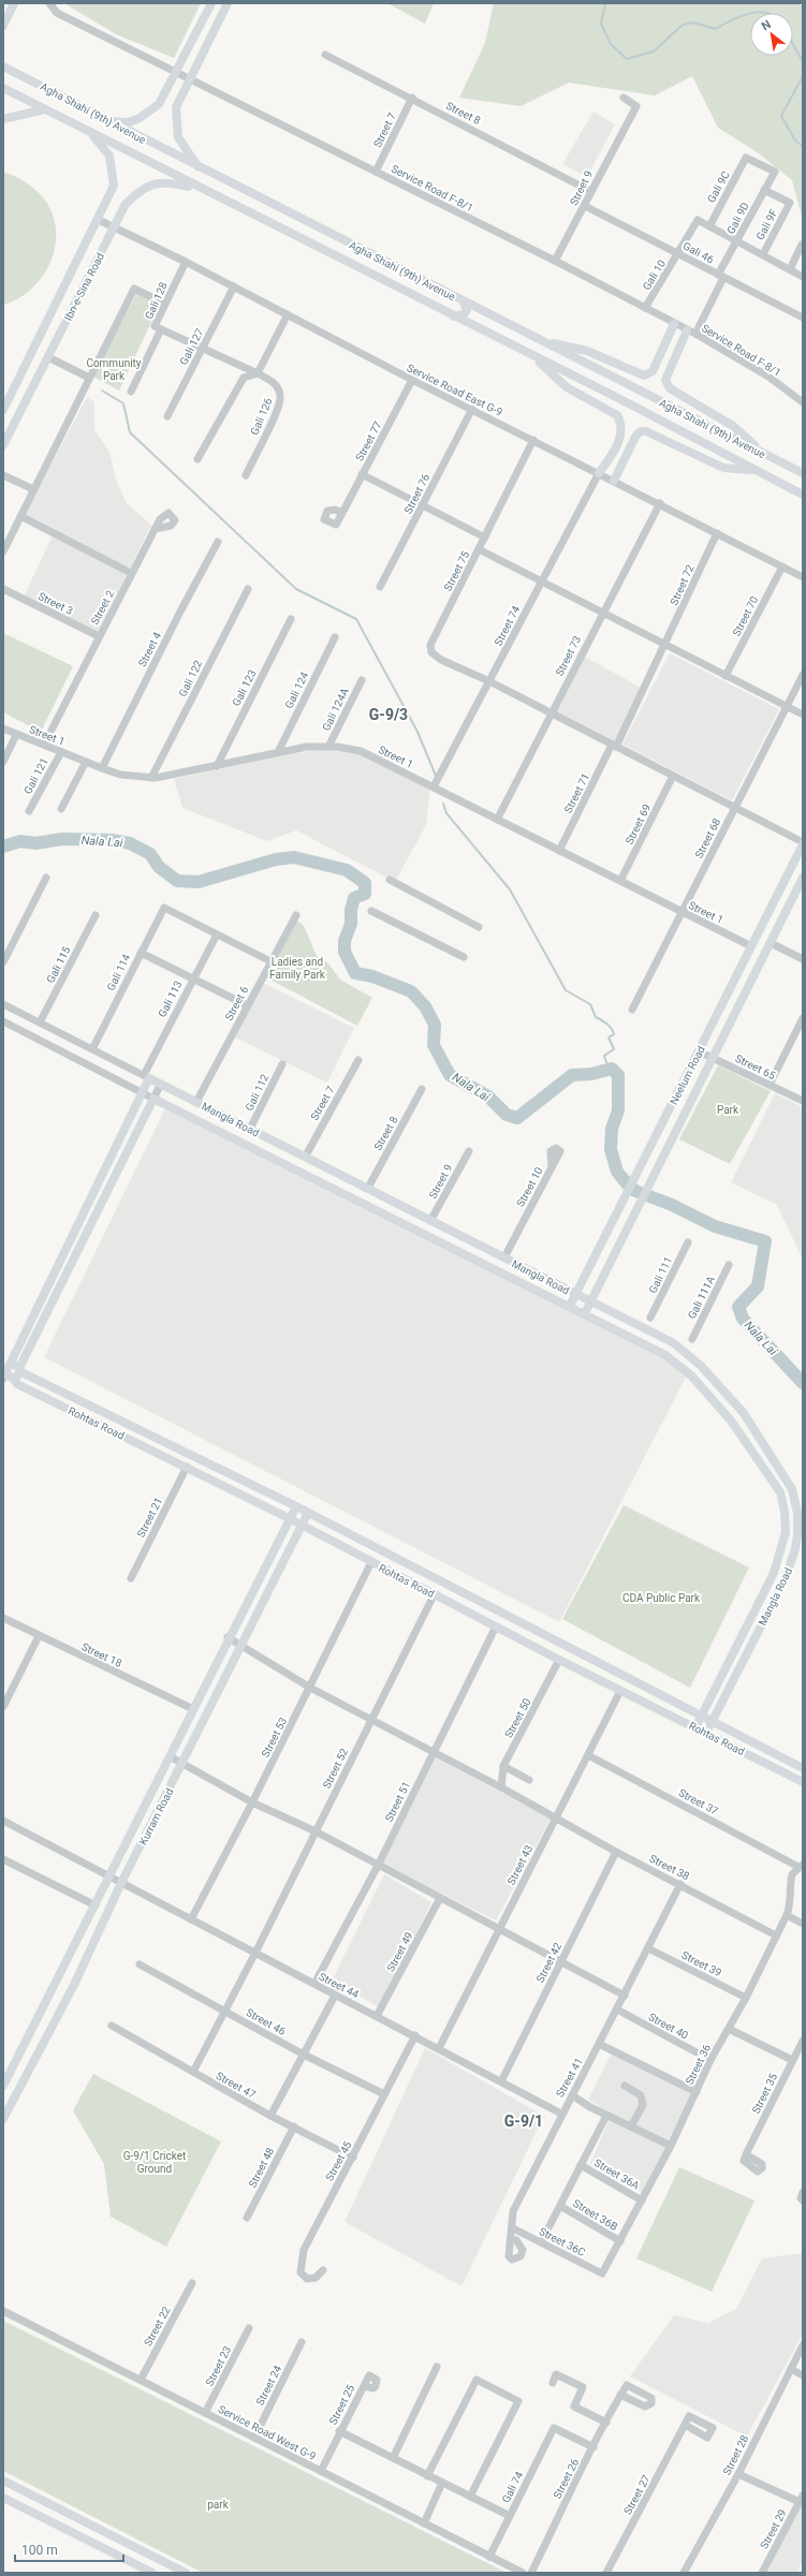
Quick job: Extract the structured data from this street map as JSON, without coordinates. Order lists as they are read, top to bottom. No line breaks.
{"streets":{"main road":["Agha Shahi (9th) Avenue","Ibn-e-Sina Road","Neelum Road","Mangla Road","Rohtas Road","Kurram Road"],"street":["Street 8","Street 7","Gali 9C","Service Road F-8/1","Street 9","Gali 9D","Gali 9F","Gali 46","Gali 10","Gali 128","Gali 127","Service Road East G-9","Gali 126","Street 77","Street 76","Street 75","Street 72","Street 3","Street 2","Street 70","Street 74","Street 4","Street 73","Gali 122","Gali 123","Gali 124","Gali 124A","Street 1","Gali 121","Street 71","Street 69","Street 68","Gali 115","Gali 114","Gali 113","Street 6","Street 65","Gali 112","Street 10","Gali 111","Gali 111A","Street 21","Street 18","Street 50","Street 53","Street 52","Street 51","Street 37","Street 43","Street 38","Street 49","Street 42","Street 39","Street 44","Street 46","Street 40","Street 36","Street 41","Street 47","Street 35","Street 45","Street 48","Street 36A","Street 36B","Street 36C","Street 22","Street 23","Street 24","Street 25","Service Road West G-9","Street 28","Street 26","Gali 74","Street 27","Street 29"]},"crossings":[["Agha Shahi (9th) Avenue","Ibn-e-Sina Road"],["Street 8","Street 7"],["Street 8","Street 9"],["Street 8","Mangla Road"],["Street 7","Service Road F-8/1"],["Street 7","Mangla Road"],["Gali 9C","Gali 9D"],["Gali 9C","Gali 10"],["Service Road F-8/1","Street 9"],["Service Road F-8/1","Gali 9D"],["Service Road F-8/1","Gali 10"],["Street 9","Gali 46"],["Street 9","Mangla Road"],["Gali 9D","Gali 9F"],["Gali 9D","Gali 46"],["Gali 46","Gali 10"],["Ibn-e-Sina Road","Service Road East G-9"],["Gali 128","Service Road East G-9"],["Gali 128","Gali 126"],["Gali 127","Service Road East G-9"],["Gali 127","Gali 126"],["Service Road East G-9","Street 77"],["Service Road East G-9","Street 76"],["Service Road East G-9","Street 75"],["Service Road East G-9","Street 72"],["Service Road East G-9","Street 70"],["Service Road East G-9","Street 74"],["Service Road East G-9","Street 73"],["Street 75","Street 72"],["Street 75","Street 74"],["Street 75","Street 73"],["Street 75","Street 71"],["Street 75","Street 69"],["Street 75","Street 68"],["Street 75","Neelum Road"],["Street 72","Street 71"],["Street 3","Street 2"],["Street 2","Street 1"],["Street 74","Street 1"],["Street 4","Street 1"],["Street 73","Street 1"],["Gali 122","Street 1"],["Gali 123","Street 1"],["Gali 124","Street 1"],["Gali 124A","Street 1"],["Street 1","Gali 121"],["Street 1","Street 71"],["Street 1","Street 69"],["Street 1","Street 68"],["Street 1","Neelum Road"],["Gali 115","Mangla Road"],["Gali 114","Gali 113"],["Gali 114","Mangla Road"],["Gali 113","Mangla Road"],["Street 6","Mangla Road"],["Street 65","Neelum Road"],["Neelum Road","Mangla Road"],["Gali 112","Mangla Road"],["Mangla Road","Street 10"],["Mangla Road","Rohtas Road"],["Rohtas Road","Street 21"],["Rohtas Road","Street 50"],["Rohtas Road","Street 53"],["Rohtas Road","Street 52"],["Rohtas Road","Street 51"],["Rohtas Road","Kurram Road"],["Rohtas Road","Street 43"],["Street 18","Kurram Road"],["Street 50","Street 38"],["Street 53","Street 38"],["Street 53","Street 44"],["Street 52","Street 38"],["Street 52","Street 44"],["Street 52","Street 46"],["Street 52","Street 47"],["Street 51","Street 38"],["Street 51","Street 44"],["Street 37","Street 43"],["Street 37","Street 36"],["Kurram Road","Street 38"],["Kurram Road","Street 44"],["Street 43","Street 38"],["Street 43","Street 44"],["Street 38","Street 42"],["Street 38","Street 36"],["Street 38","Street 41"],["Street 49","Street 44"],["Street 42","Street 44"],["Street 39","Street 36"],["Street 39","Street 41"],["Street 44","Street 41"],["Street 44","Street 45"],["Street 46","Street 45"],["Street 40","Street 36"],["Street 40","Street 41"],["Street 36","Street 36A"],["Street 36","Street 36B"],["Street 36","Street 36C"],["Street 41","Street 36C"],["Street 47","Street 45"],["Street 47","Street 48"],["Street 22","Service Road West G-9"],["Street 23","Service Road West G-9"],["Street 24","Service Road West G-9"],["Street 25","Service Road West G-9"],["Service Road West G-9","Gali 74"],["Street 26","Gali 74"]],"districts":["G-9/3","G-9/1"],"water":["Nala Lai"],"parks":["Community Park","Ladies and Family Park","Park","CDA Public Park","G-9/1 Cricket Ground","park"],"scale_bar":"100 m","north":"top left"}
